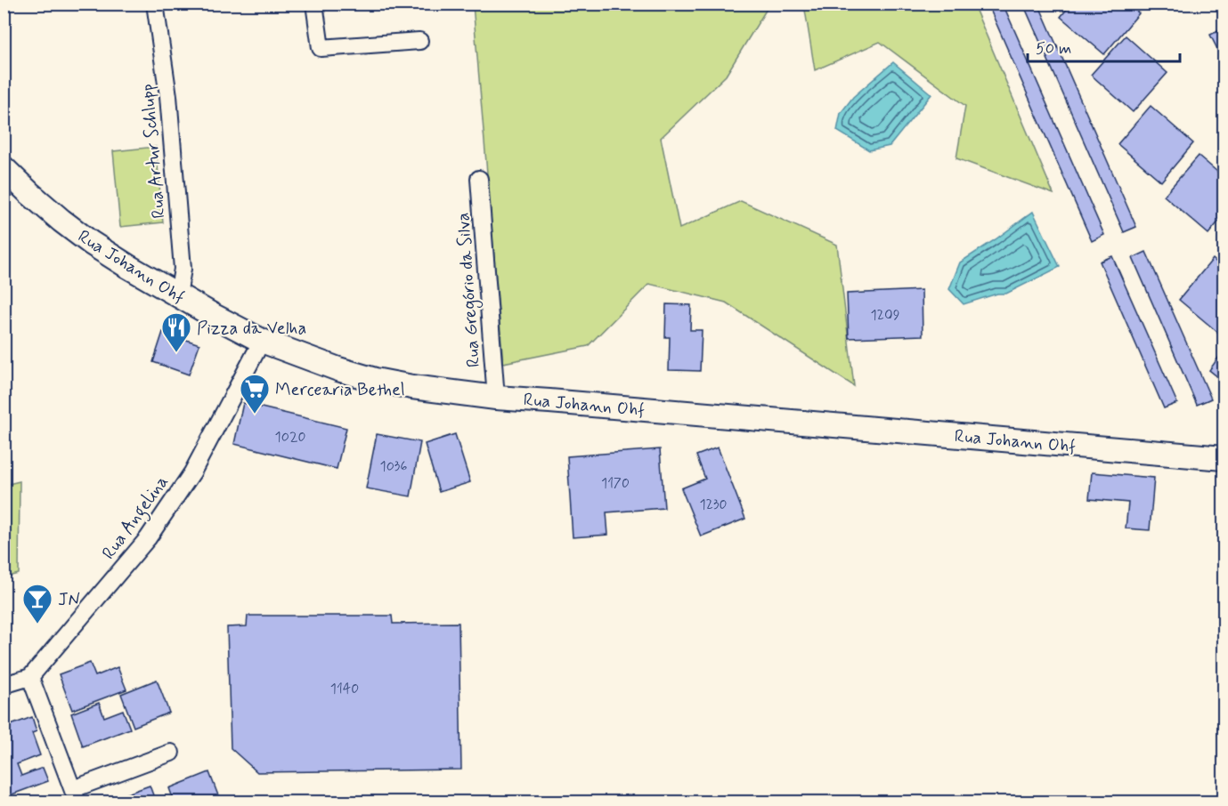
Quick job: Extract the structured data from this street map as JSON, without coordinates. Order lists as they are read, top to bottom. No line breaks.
{"streets":{"main road":["Rua Johann Ohf"],"street":["Rua Artur Schlupp","Rua Gregório da Silva","Rua Angelina"]},"crossings":[["Rua Artur Schlupp","Rua Johann Ohf"],["Rua Johann Ohf","Rua Gregório da Silva"],["Rua Johann Ohf","Rua Angelina"]],"places":{"restaurant":["Pizza da Velha"],"supermarket":["Mercearia Bethel"],"bar":["JN"]},"house_numbers":["1209","1020","1036","1170","1230","1140"],"scale_bar":"50 m"}
